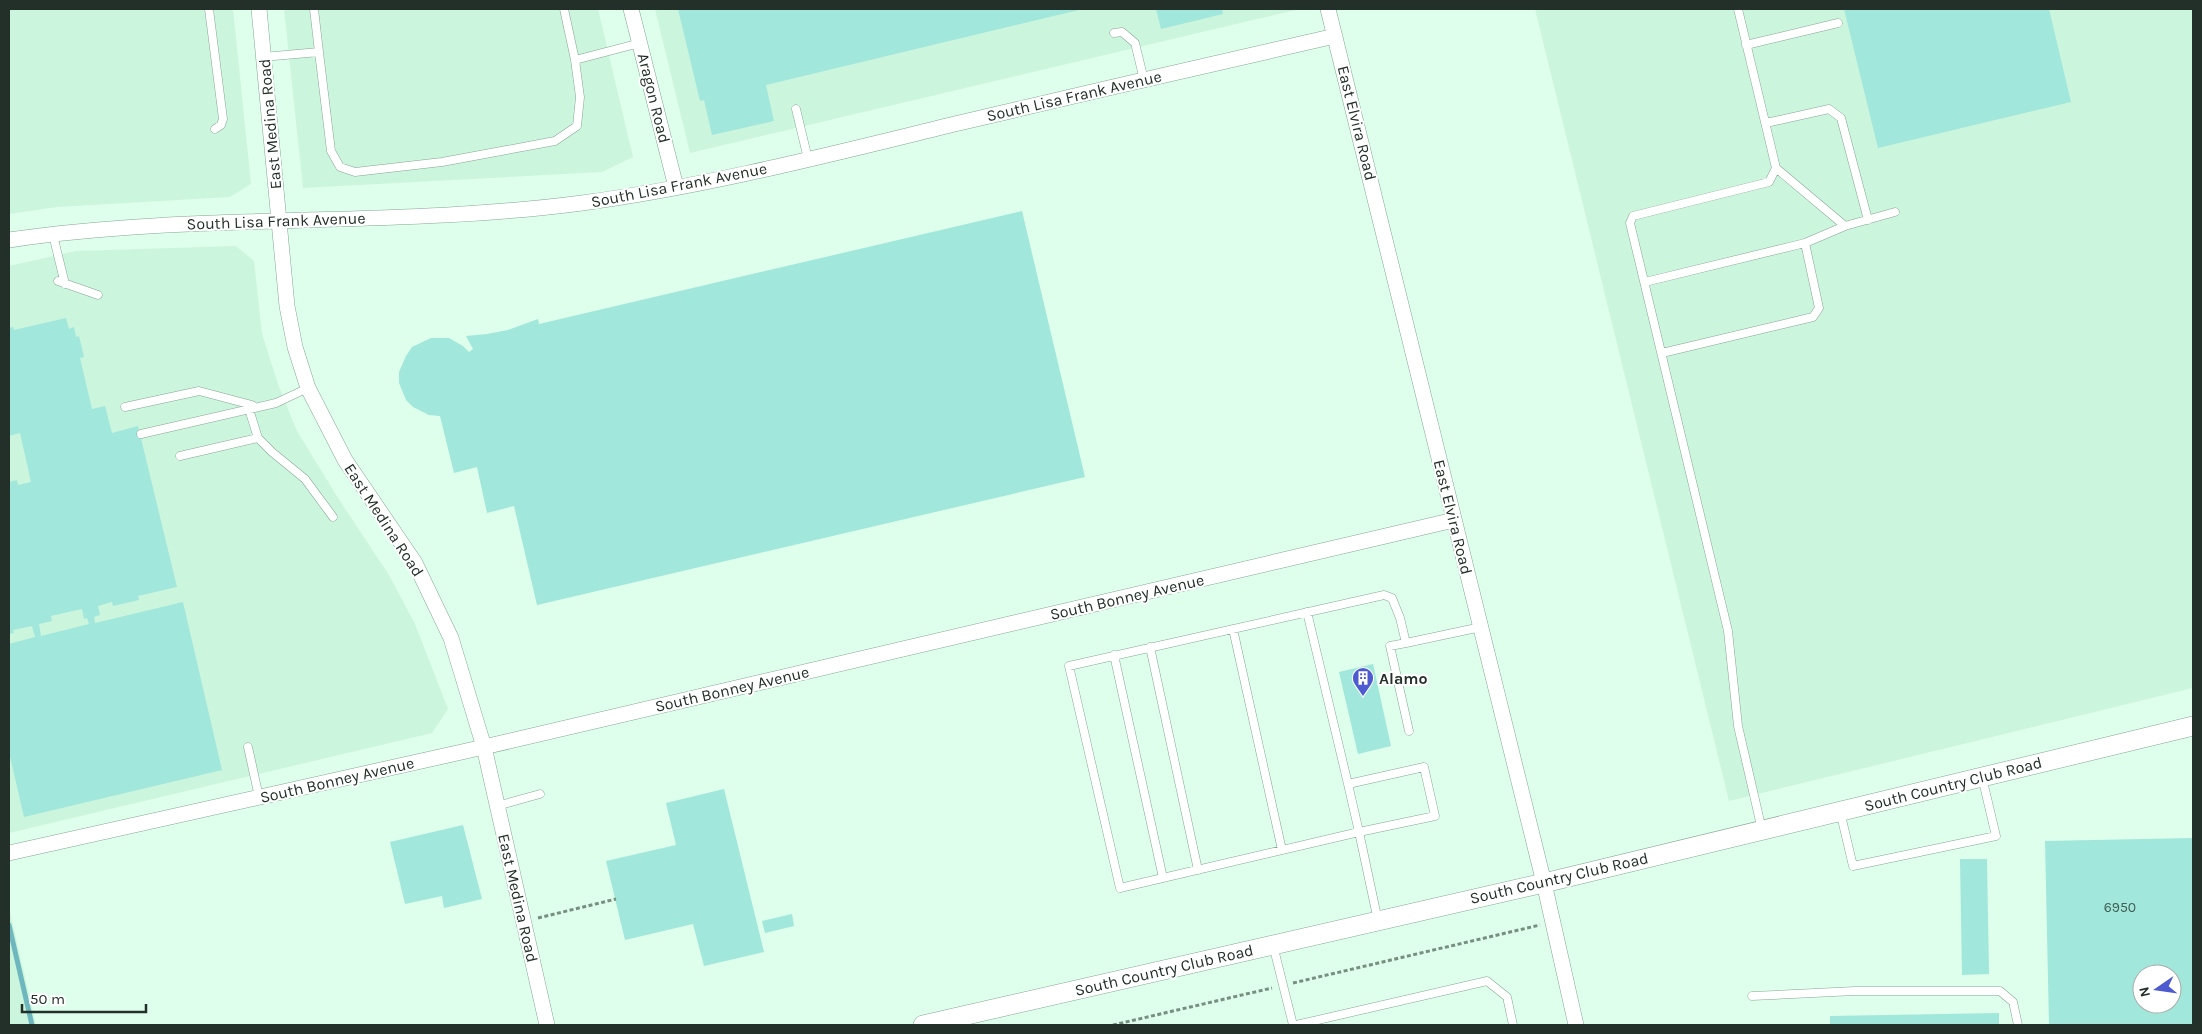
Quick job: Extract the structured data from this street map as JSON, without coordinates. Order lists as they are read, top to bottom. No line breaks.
{"streets":{"street":["South Lisa Frank Avenue","Aragon Road","East Elvira Road","East Medina Road","South Bonney Avenue","South Country Club Road"]},"crossings":[["South Lisa Frank Avenue","Aragon Road"],["South Lisa Frank Avenue","East Elvira Road"],["South Lisa Frank Avenue","East Medina Road"],["East Elvira Road","South Bonney Avenue"],["East Elvira Road","South Country Club Road"],["East Medina Road","South Bonney Avenue"]],"places":{"building":["Alamo"]},"house_numbers":["6950"],"scale_bar":"50 m","north":"left"}
